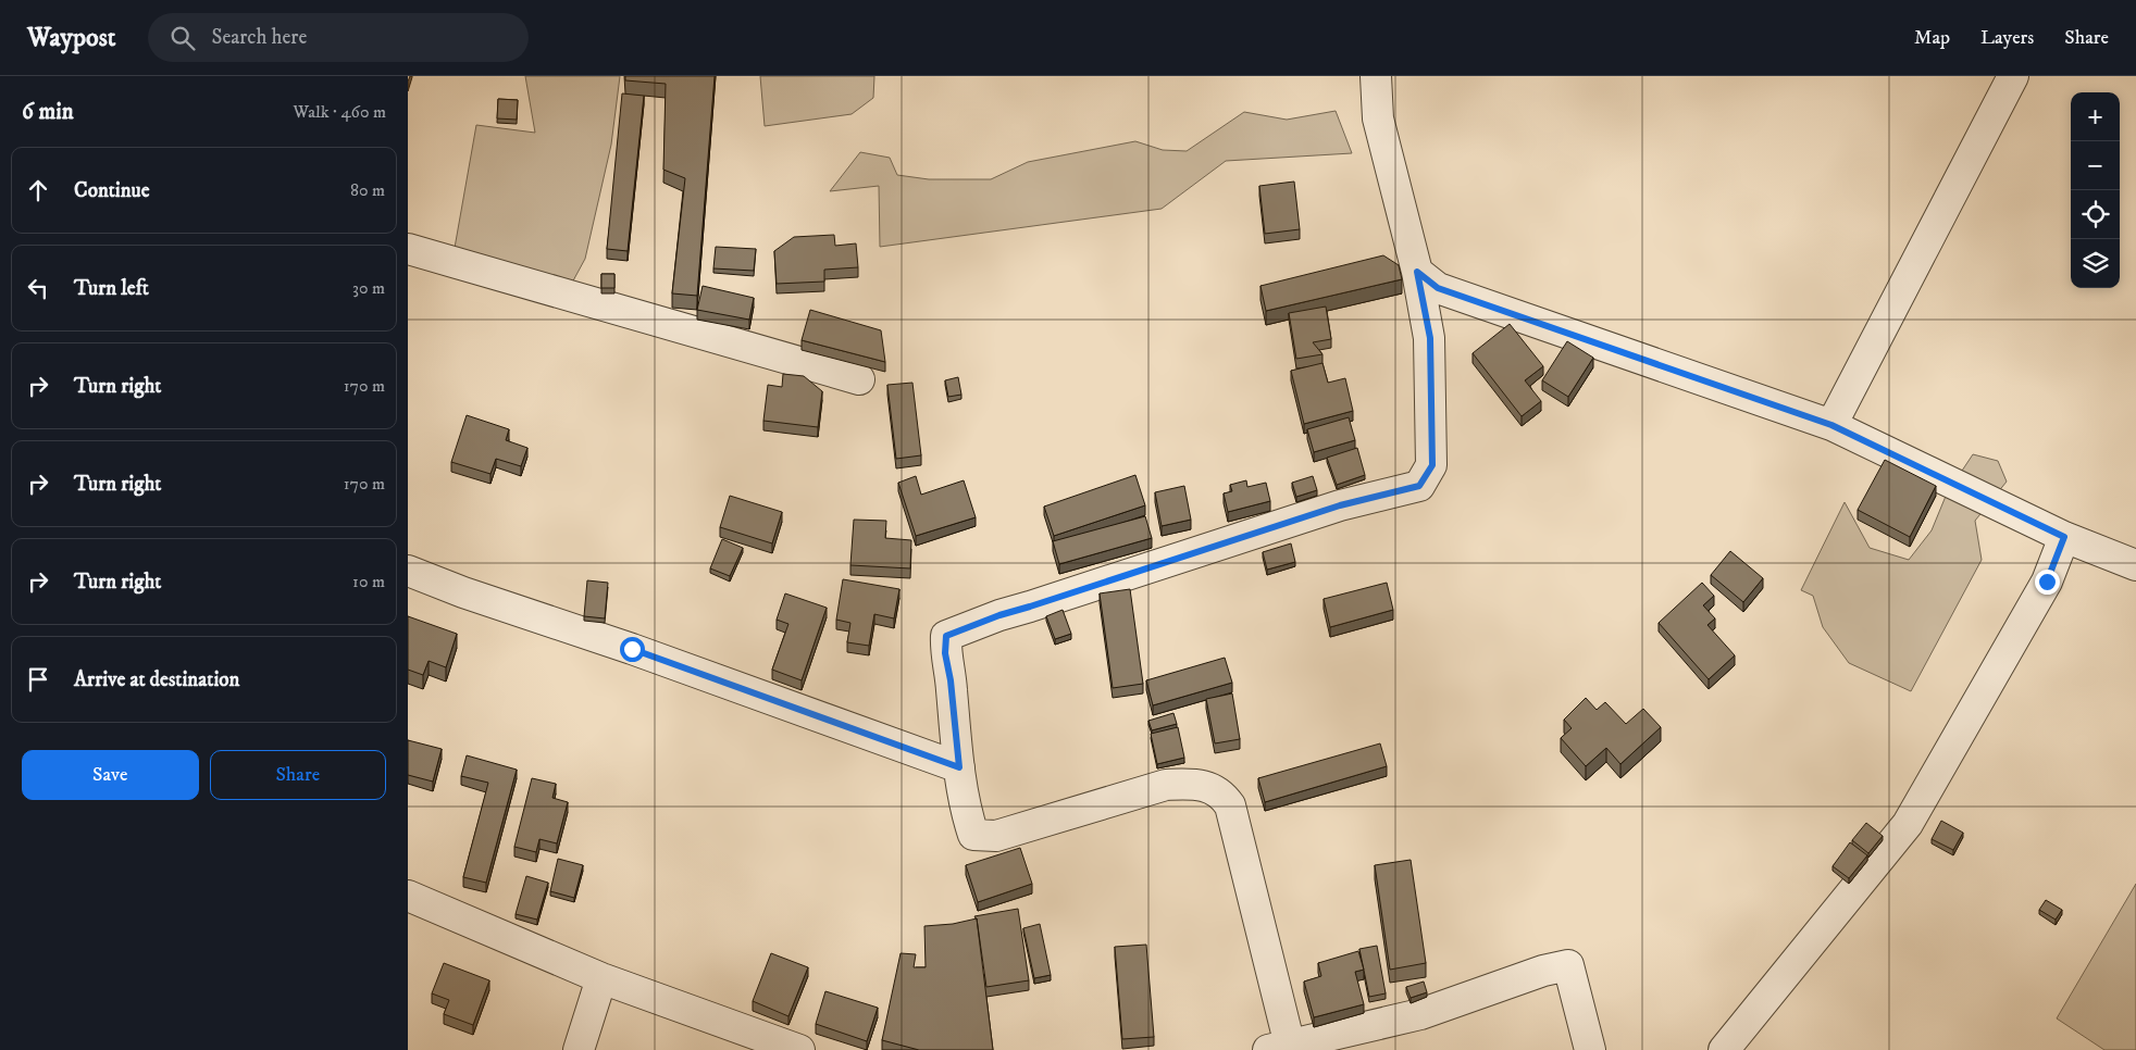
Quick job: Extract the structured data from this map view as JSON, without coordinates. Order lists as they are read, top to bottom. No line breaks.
{"page":{"header":"Waypost","search":"Search here","nav":["Map","Layers","Share"],"heading":["6 min","Walk · 460 m"],"map_buttons":["+","−"],"list":[["Continue","80 m"],["Turn left","30 m"],["Turn right","170 m"],["Turn right","170 m"],["Turn right","10 m"],"Arrive at destination"],"buttons":["Save","Share"]}}
